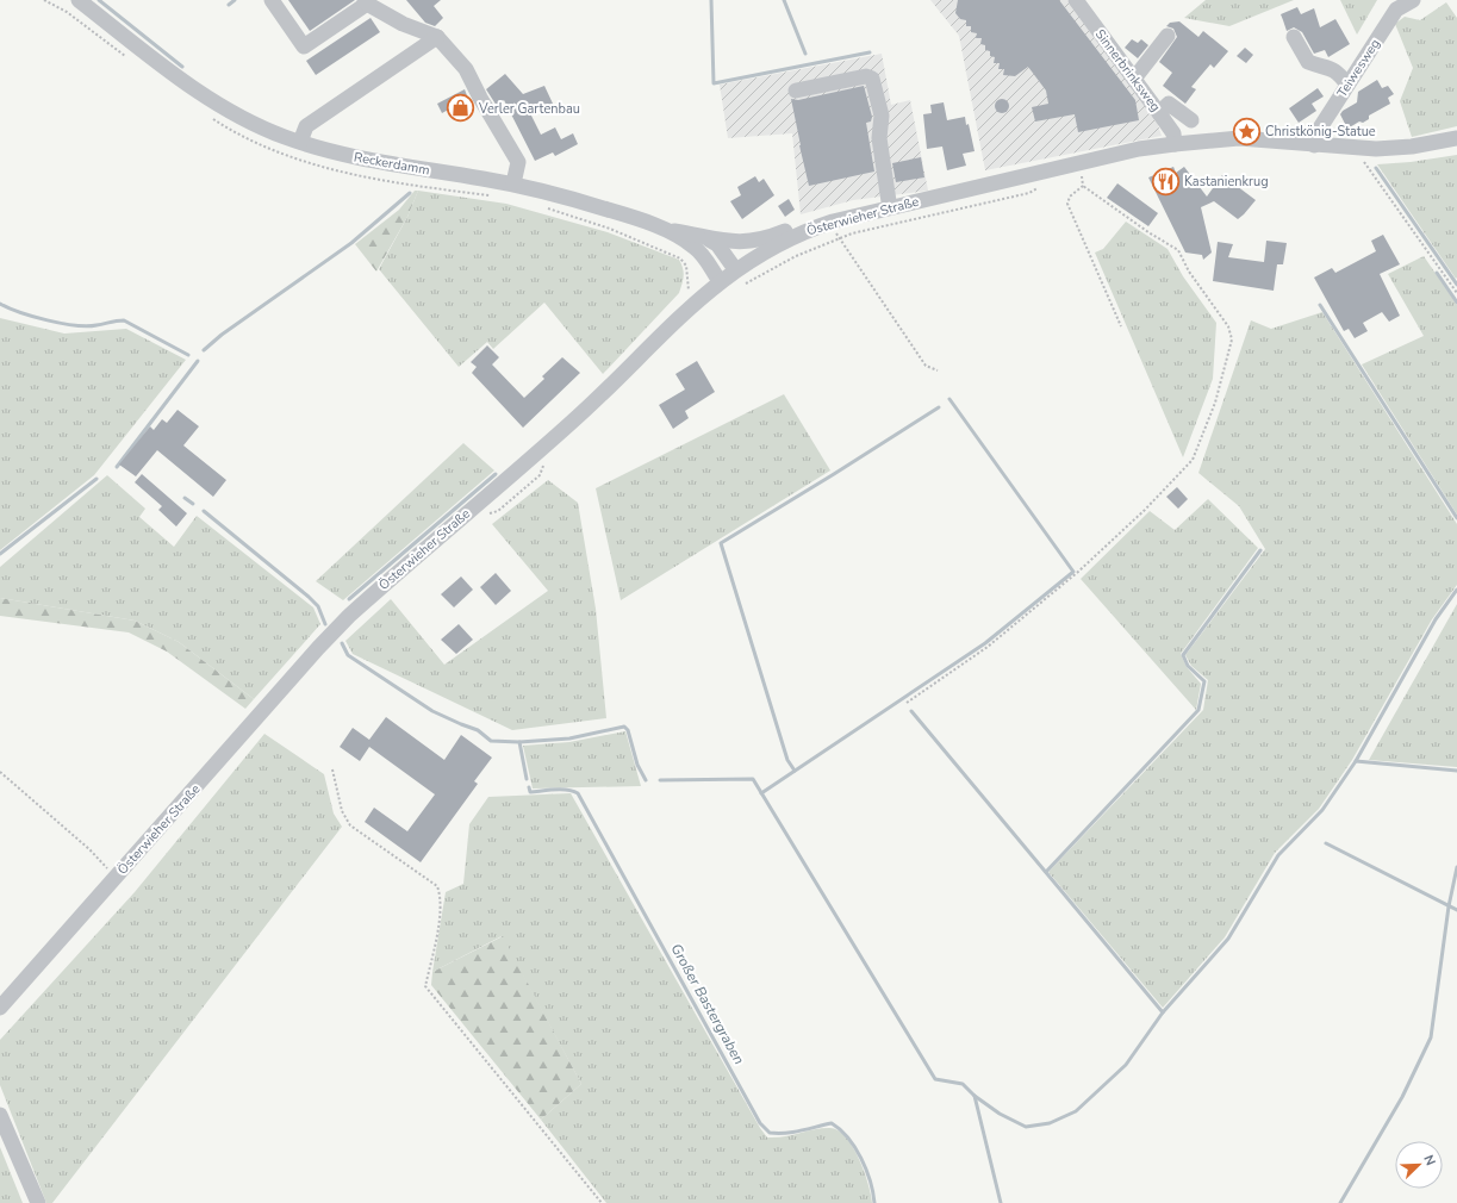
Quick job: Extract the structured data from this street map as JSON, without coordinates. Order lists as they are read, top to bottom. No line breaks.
{"streets":{"street":["Teiwesweg","Sinnerbrinksweg","Reckerdamm","Österwieher Straße"]},"crossings":[["Teiwesweg","Österwieher Straße"],["Sinnerbrinksweg","Österwieher Straße"],["Reckerdamm","Österwieher Straße"]],"water":["Großer Bastergraben"],"places":{"shop":["Verler Gartenbau"],"place":["Christkönig-Statue"],"restaurant":["Kastanienkrug"]},"north":"top right"}
